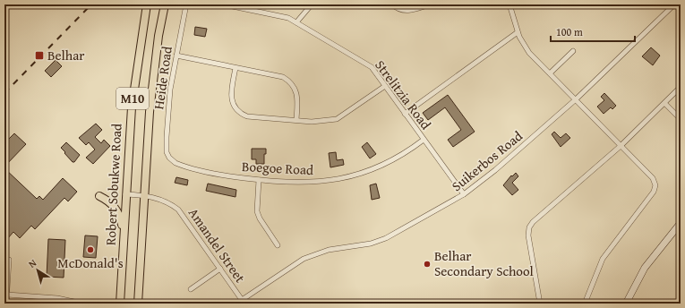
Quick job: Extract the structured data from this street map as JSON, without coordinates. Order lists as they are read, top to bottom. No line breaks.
{"streets":{"main road":["M10","Robert Sobukwe Road"],"street":["Heide Road","Strelitzia Road","Suikerbos Road","Boegoe Road","Amandel Street"]},"crossings":[["Heide Road","Boegoe Road"],["Strelitzia Road","Suikerbos Road"],["Strelitzia Road","Boegoe Road"],["M10","Amandel Street"],["Suikerbos Road","Amandel Street"],["Robert Sobukwe Road","Amandel Street"]],"places":{"transit":["Belhar"],"other":["McDonald's","Belhar Secondary School"]},"scale_bar":"100 m","north":"top left"}
